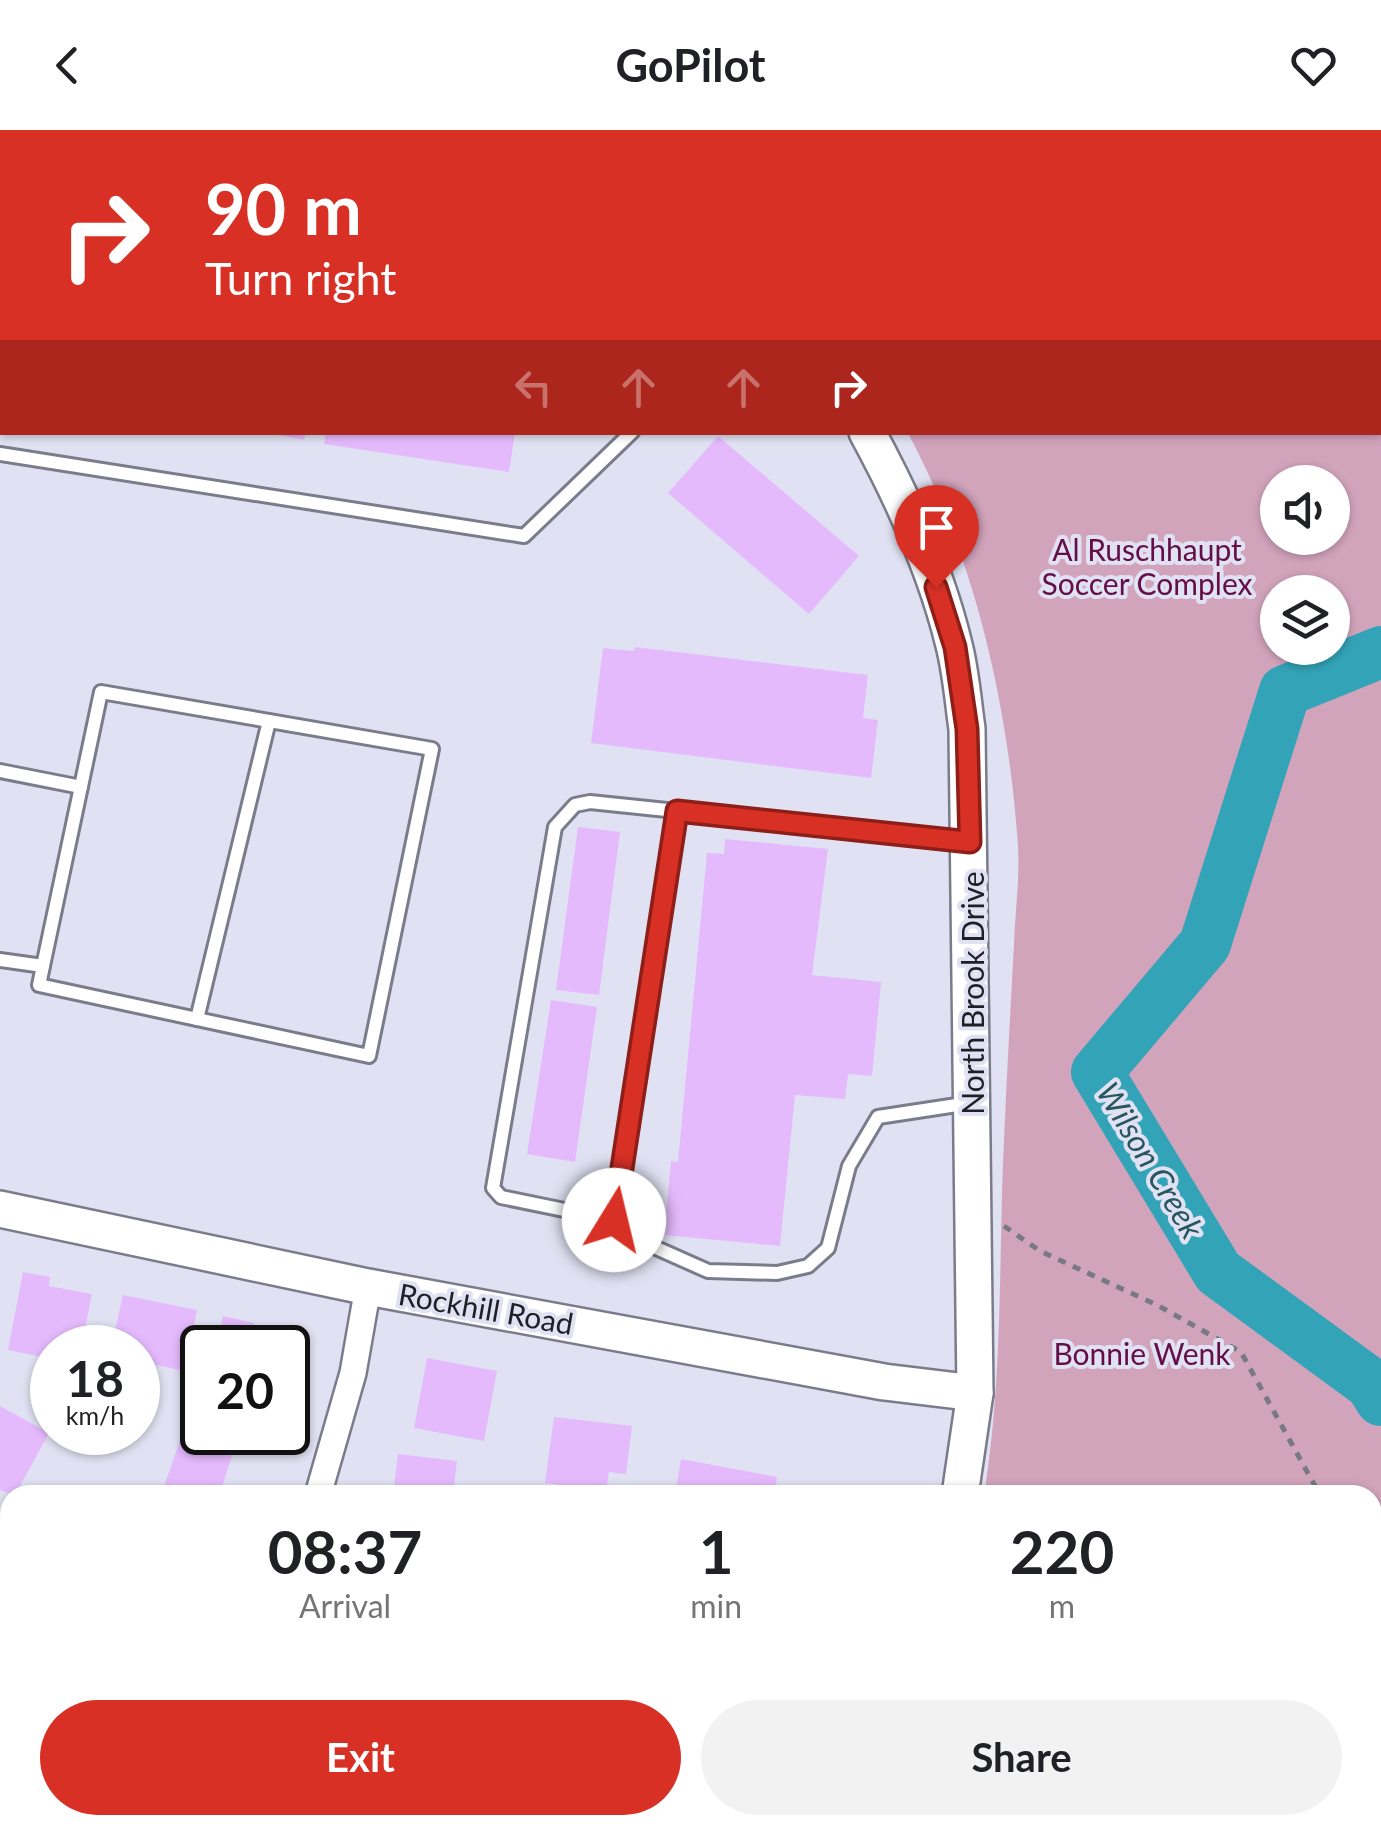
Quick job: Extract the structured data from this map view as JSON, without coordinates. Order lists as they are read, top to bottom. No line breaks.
{"streets":{"street":["North Brook Drive","Rockhill Road"]},"crossings":[["North Brook Drive","Rockhill Road"]],"water":["Wilson Creek"],"parks":["Al Ruschhaupt Soccer Complex","Bonnie Wenk"],"page":{"header":"GoPilot","turn":["90 m","Turn right"],"speed":"18 km/h","limit":"20","eta":["08:37","Arrival","1","min","220","m"],"buttons":["Exit","Share"]}}
